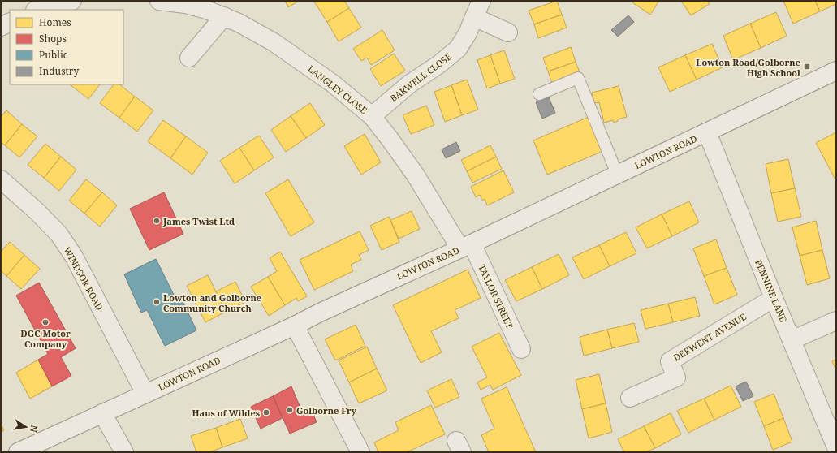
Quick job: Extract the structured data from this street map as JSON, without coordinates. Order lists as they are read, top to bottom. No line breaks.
{"streets":{"street":["BARWELL CLOSE","LANGLEY CLOSE","LOWTON ROAD","WINDSOR ROAD","PENNINE LANE","TAYLOR STREET","DERWENT AVENUE"]},"crossings":[["BARWELL CLOSE","LANGLEY CLOSE"],["LANGLEY CLOSE","LOWTON ROAD"],["LANGLEY CLOSE","TAYLOR STREET"],["LOWTON ROAD","WINDSOR ROAD"],["LOWTON ROAD","PENNINE LANE"],["LOWTON ROAD","TAYLOR STREET"],["PENNINE LANE","DERWENT AVENUE"]],"places":{"transit":["Lowton Road/Golborne High School"],"other":["James Twist Ltd","Lowton and Golborne Community Church","DGC Motor Company","Golborne Fry","Haus of Wildes"]},"legend":["Homes","Shops","Public","Industry"],"north":"right"}
